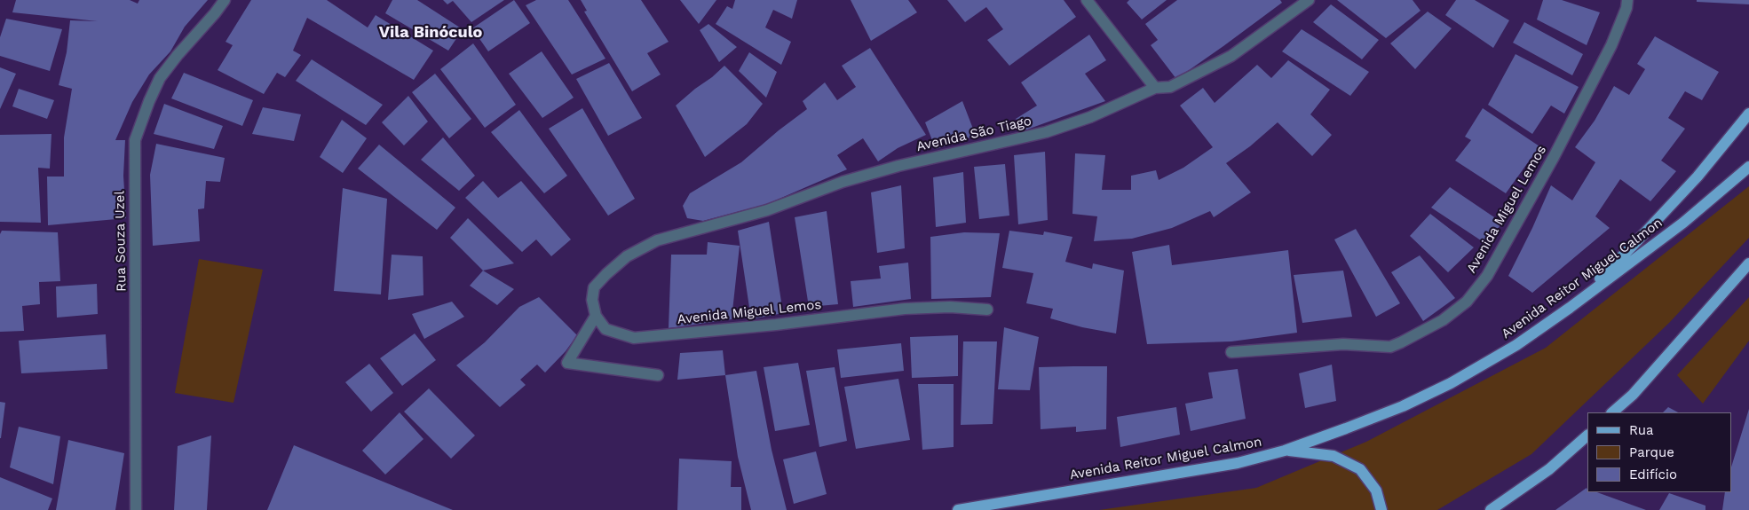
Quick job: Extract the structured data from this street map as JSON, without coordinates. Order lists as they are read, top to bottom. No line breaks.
{"streets":{"main road":["Avenida Reitor Miguel Calmon"],"street":["Avenida São Tiago","Avenida Miguel Lemos","Rua Souza Uzel"]},"crossings":[["Avenida São Tiago","Avenida Miguel Lemos"]],"districts":["Vila Binóculo"],"legend":["Rua","Parque","Edifício"]}
